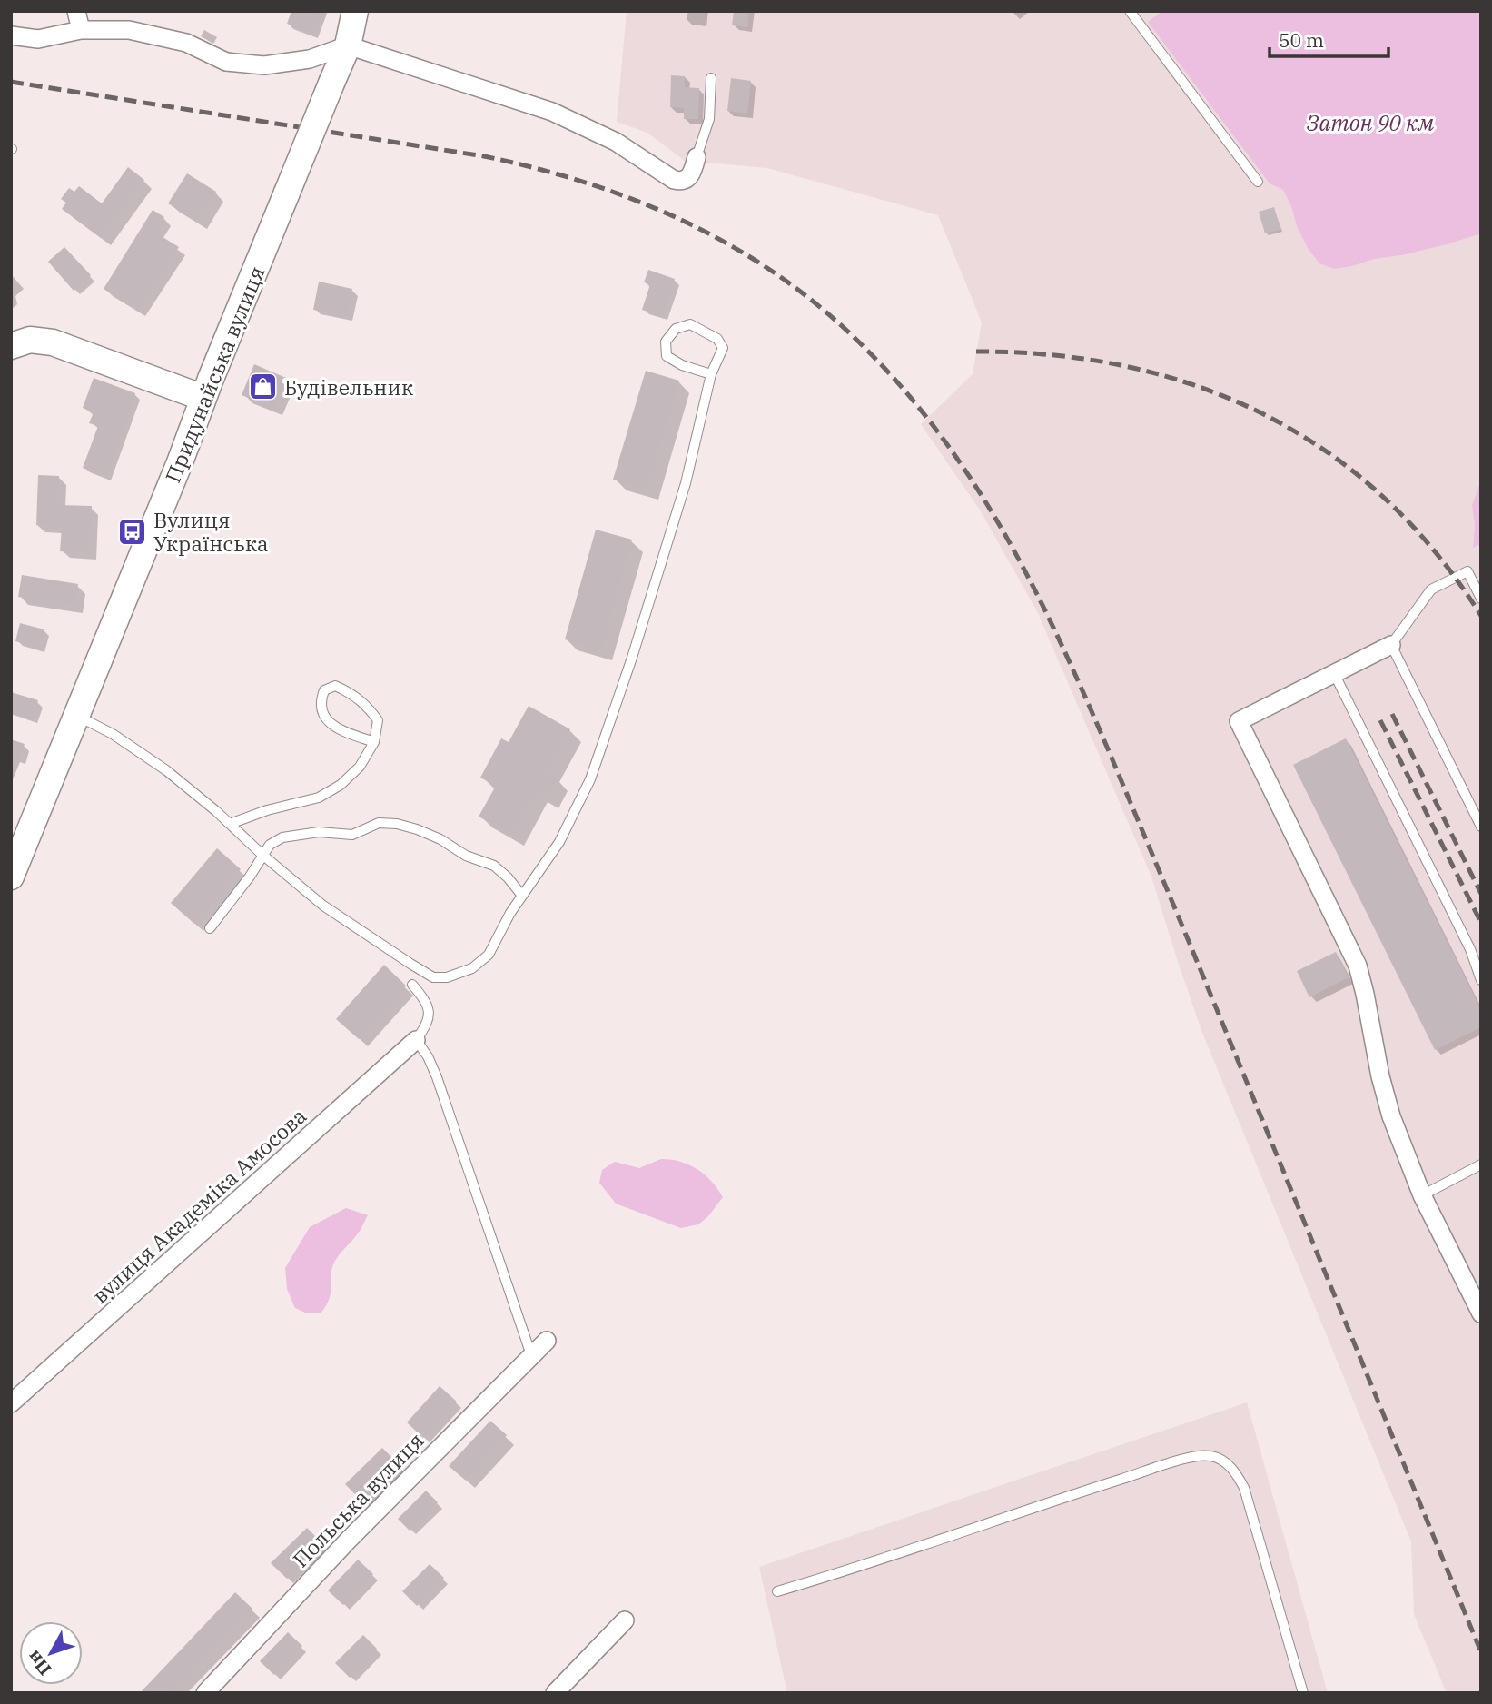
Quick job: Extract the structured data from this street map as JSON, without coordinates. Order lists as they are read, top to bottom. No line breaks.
{"streets":{"main road":["Придунайська вулиця"],"street":["вулиця Академіка Амосова","Польська вулиця"]},"water":["Затон 90 км"],"places":{"shop":["Будівельник"],"bus stop":["Вулиця Українська"]},"scale_bar":"50 m","north":"bottom left"}
